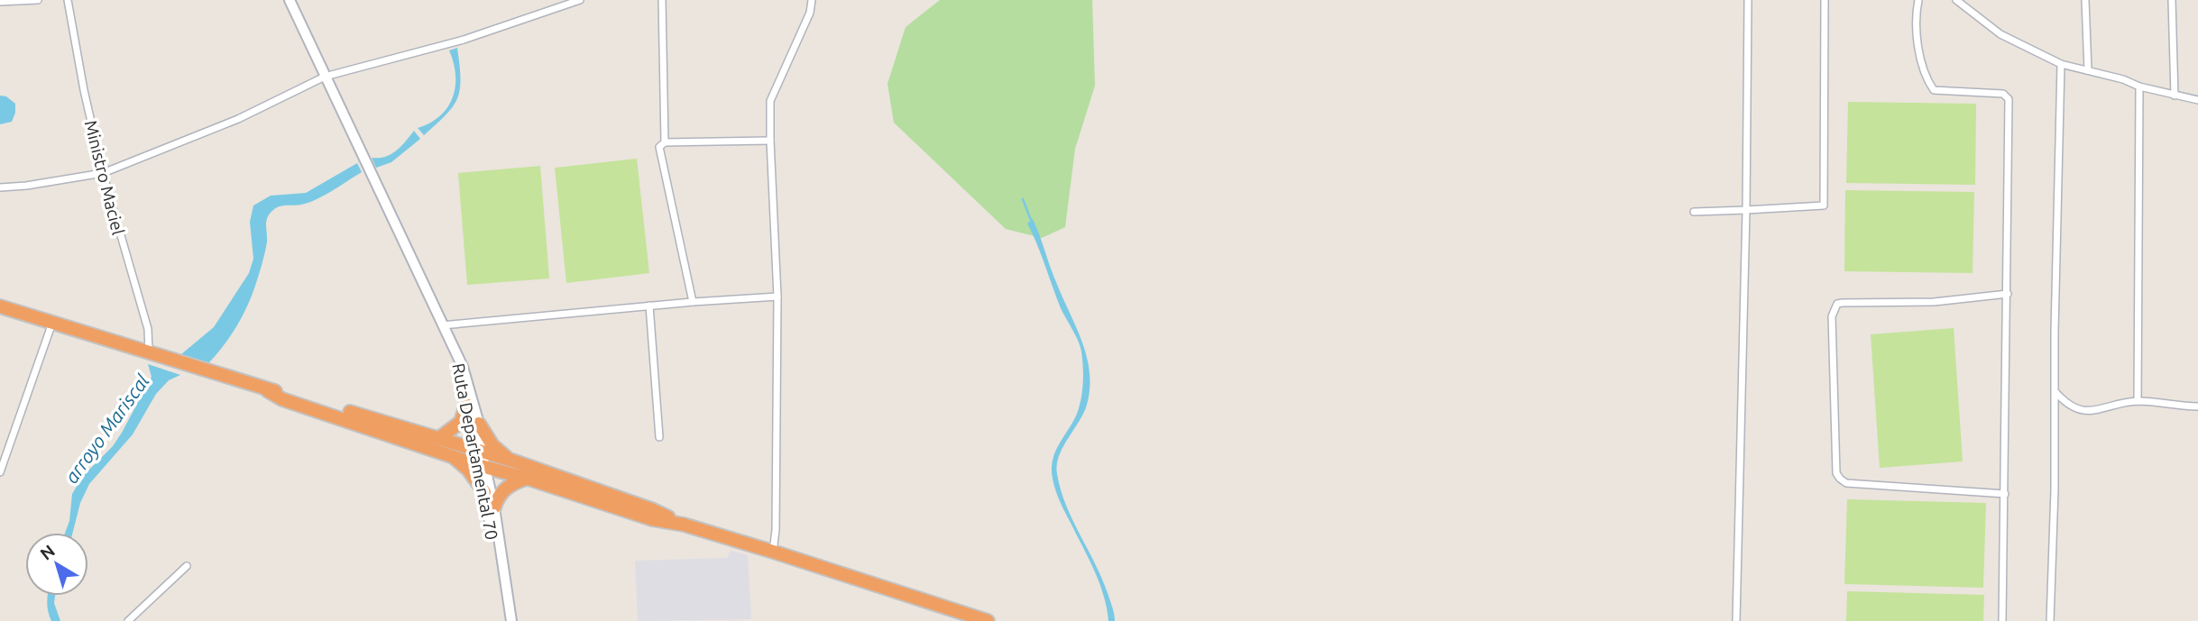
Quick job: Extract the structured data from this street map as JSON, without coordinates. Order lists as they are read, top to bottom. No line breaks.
{"streets":{"main road":["Ruta Departamental 70"],"street":["Ministro Maciel"]},"water":["arroyo Mariscal"],"north":"top left"}
